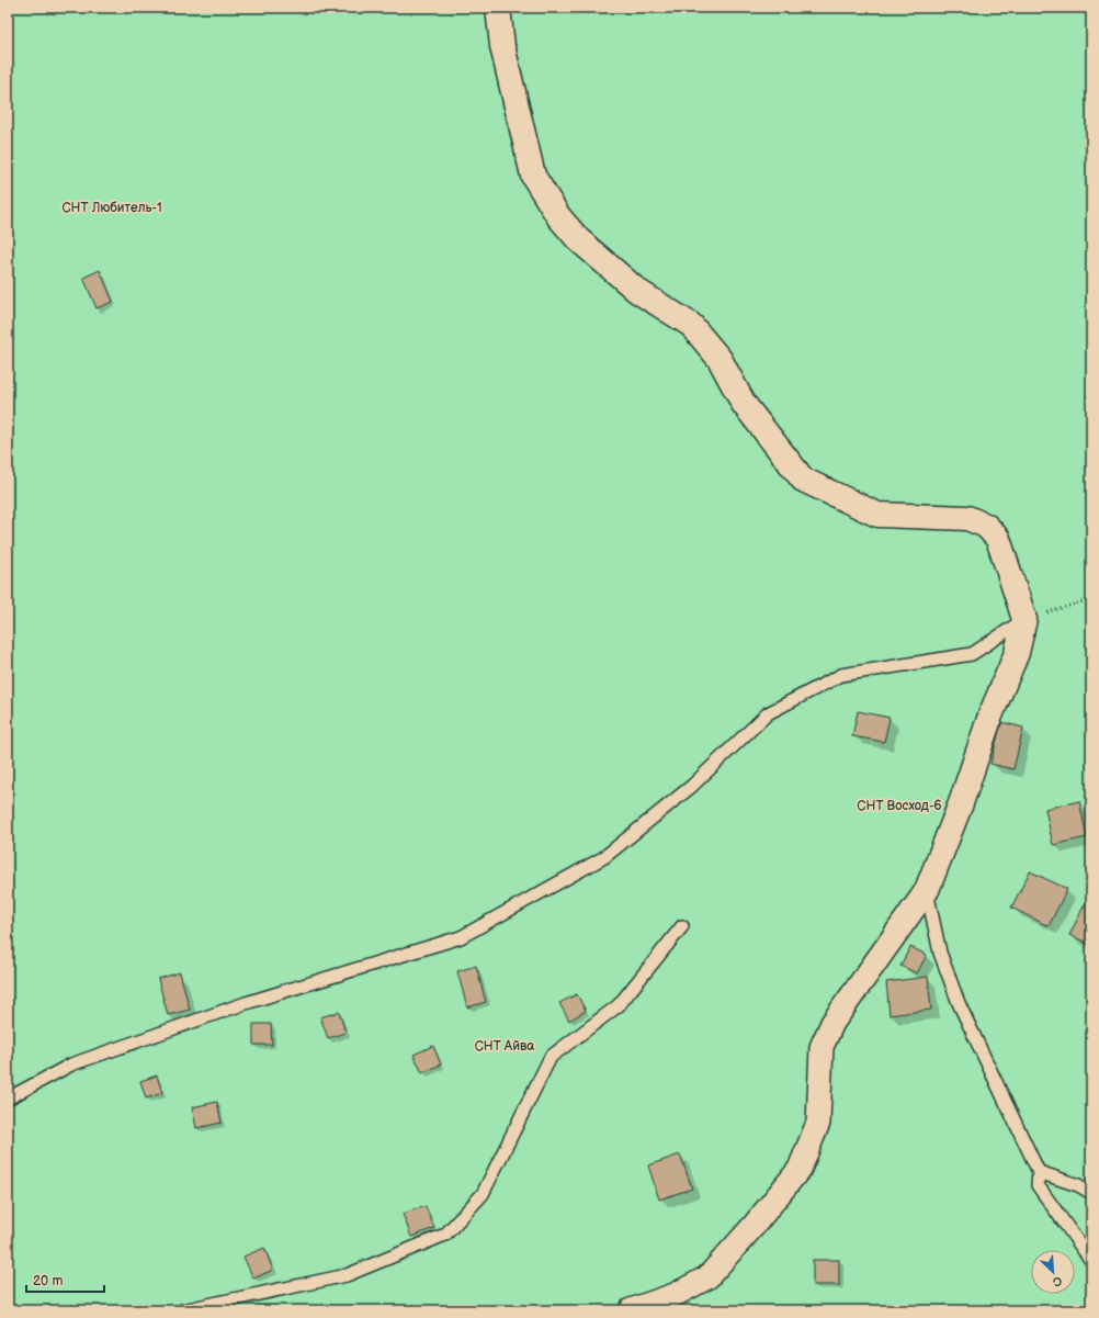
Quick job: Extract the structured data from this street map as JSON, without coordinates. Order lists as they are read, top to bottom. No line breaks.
{"parks":["СНТ Любитель-1","СНТ Восход-6","СНТ Айва"],"scale_bar":"20 m","north":"bottom right"}
